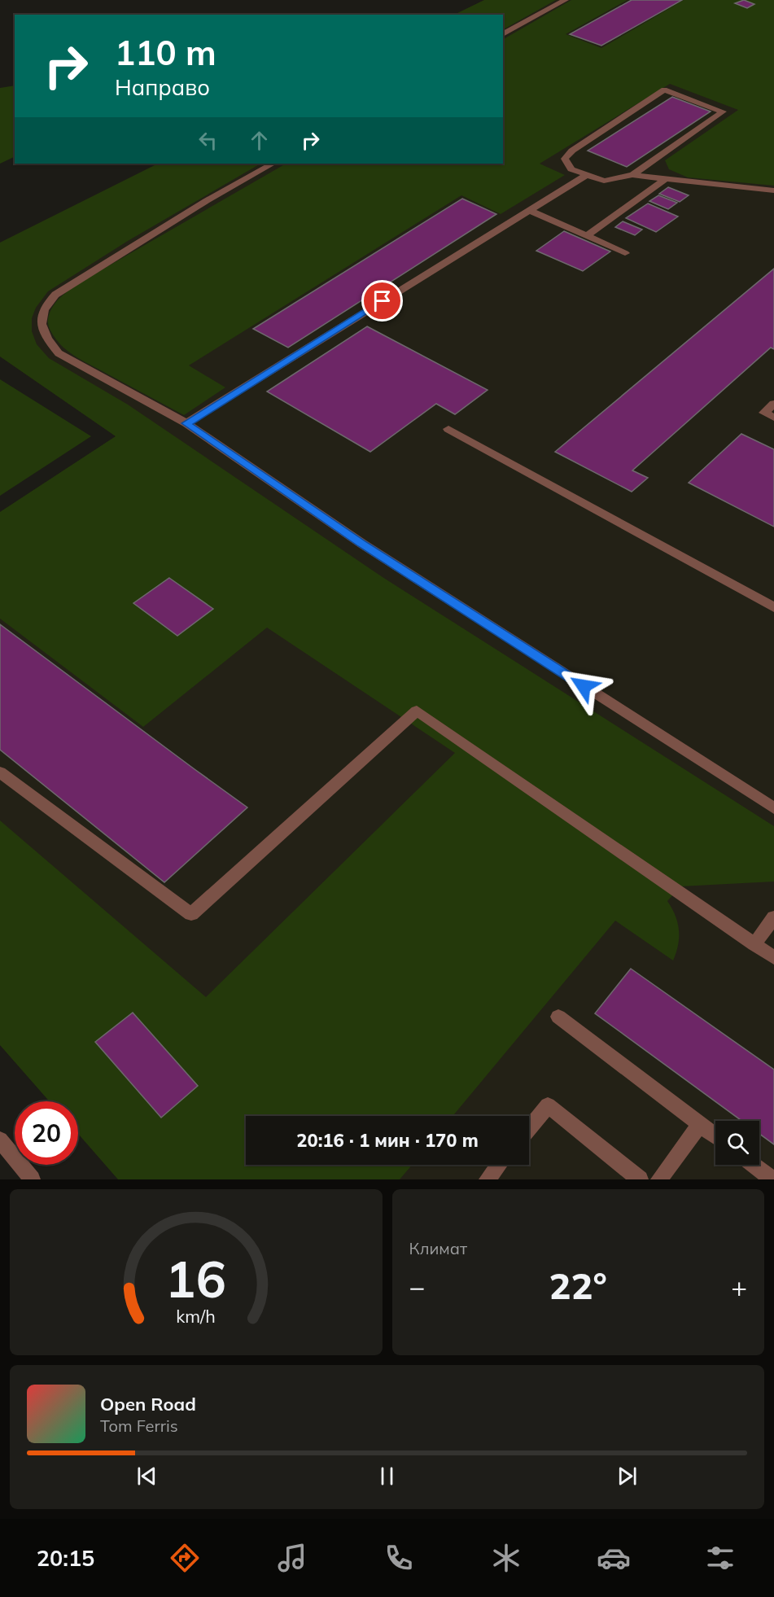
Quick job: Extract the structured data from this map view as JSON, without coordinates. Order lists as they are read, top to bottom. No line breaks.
{"page":{"turn":["110 m","Направо"],"limit":"20","trip":"20:16 · 1 мин · 170 m","tile":"Климат","heat":["−","22°","+"],"song":["Open Road","Tom Ferris"],"tabs":"20:15","gauge":["16","km/h"]}}
